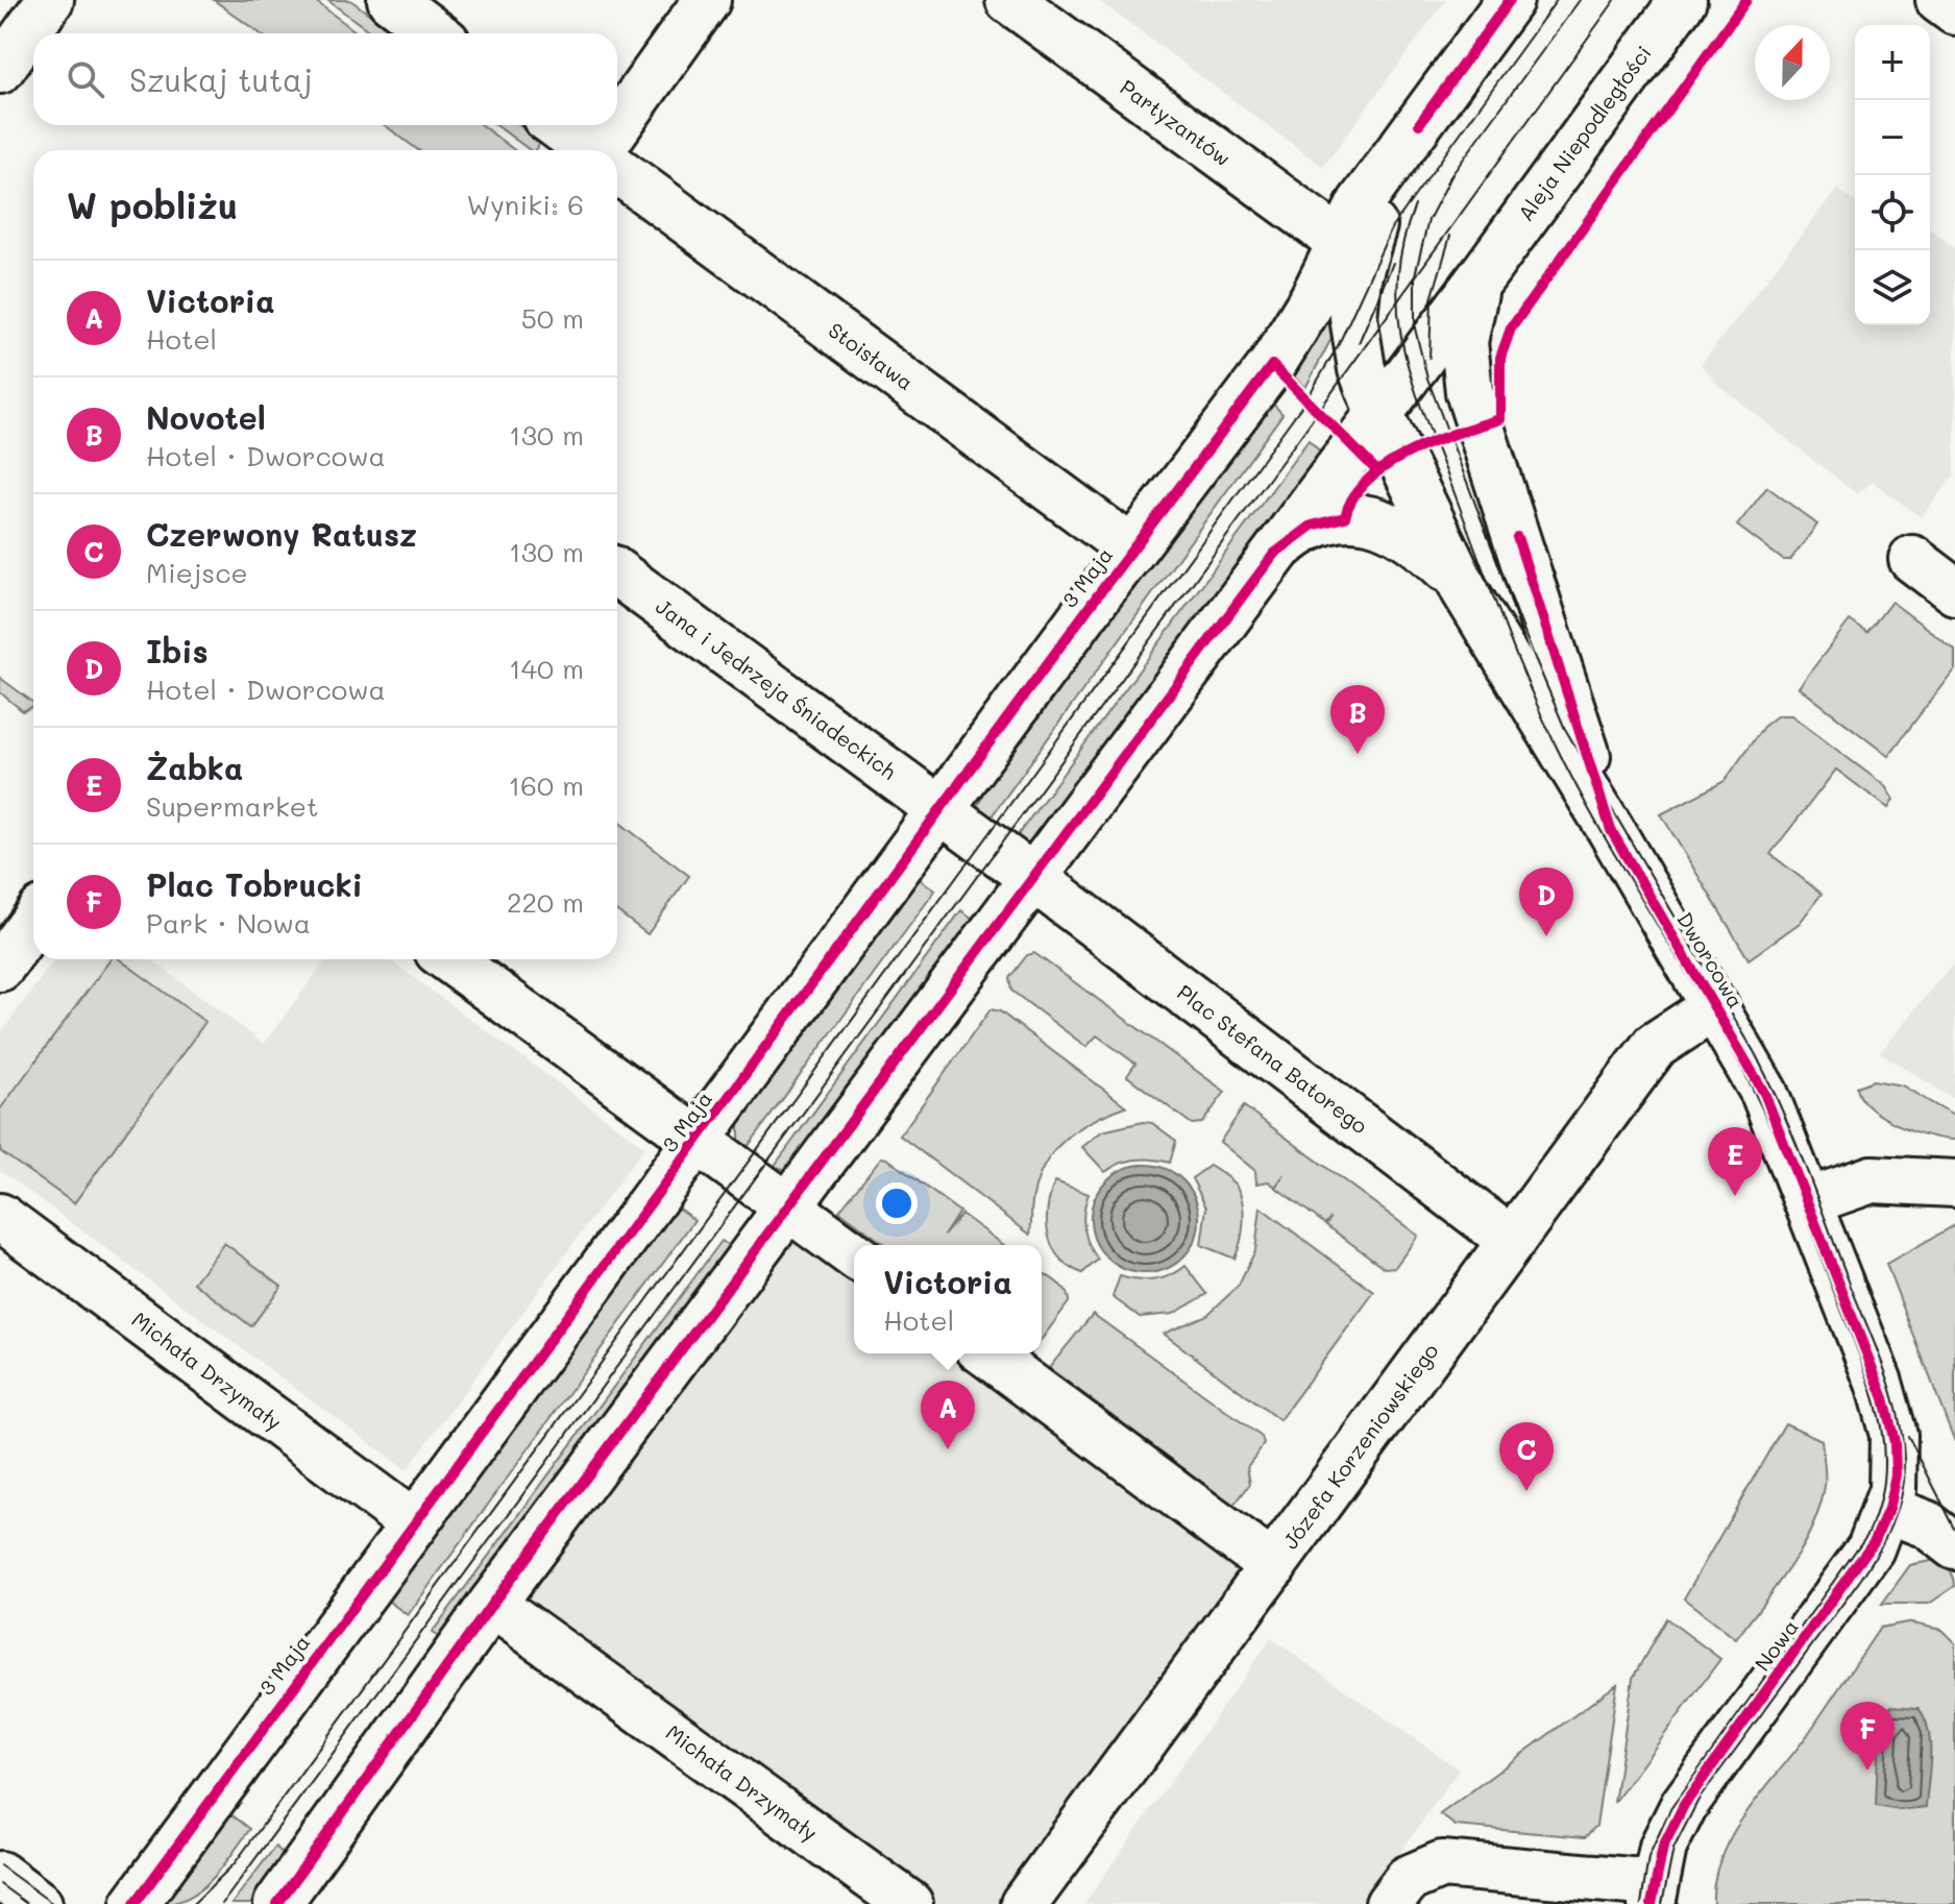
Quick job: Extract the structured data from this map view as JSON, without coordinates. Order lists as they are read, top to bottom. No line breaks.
{"streets":{"street":["Partyzantów","Aleja Niepodległości","Stoisława","3 Maja","Jana i Jędrzeja Śniadeckich","Dworcowa","Plac Stefana Batorego","Michała Drzymały","Józefa Korzeniowskiego","Nowa"]},"crossings":[["Partyzantów","3 Maja"],["Aleja Niepodległości","Dworcowa"],["Stoisława","3 Maja"],["3 Maja","Jana i Jędrzeja Śniadeckich"],["3 Maja","Dworcowa"],["3 Maja","Michała Drzymały"],["Dworcowa","Józefa Korzeniowskiego"],["Dworcowa","Nowa"],["Plac Stefana Batorego","Józefa Korzeniowskiego"]],"north":"top","page":{"map_buttons":["+","−"],"search":"Szukaj tutaj","heading":["W pobliżu","Wyniki: 6"],"list":[{"mark":"A","name":"Victoria","note":"Hotel","value":"50 m"},{"mark":"B","name":"Novotel","note":"Hotel · Dworcowa","value":"130 m"},{"mark":"C","name":"Czerwony Ratusz","note":"Miejsce","value":"130 m"},{"mark":"D","name":"Ibis","note":"Hotel · Dworcowa","value":"140 m"},{"mark":"E","name":"Żabka","note":"Supermarket","value":"160 m"},{"mark":"F","name":"Plac Tobrucki","note":"Park · Nowa","value":"220 m"}],"pins":["B","D","E","A","C","F"],"popup":["Victoria","Hotel"]}}
